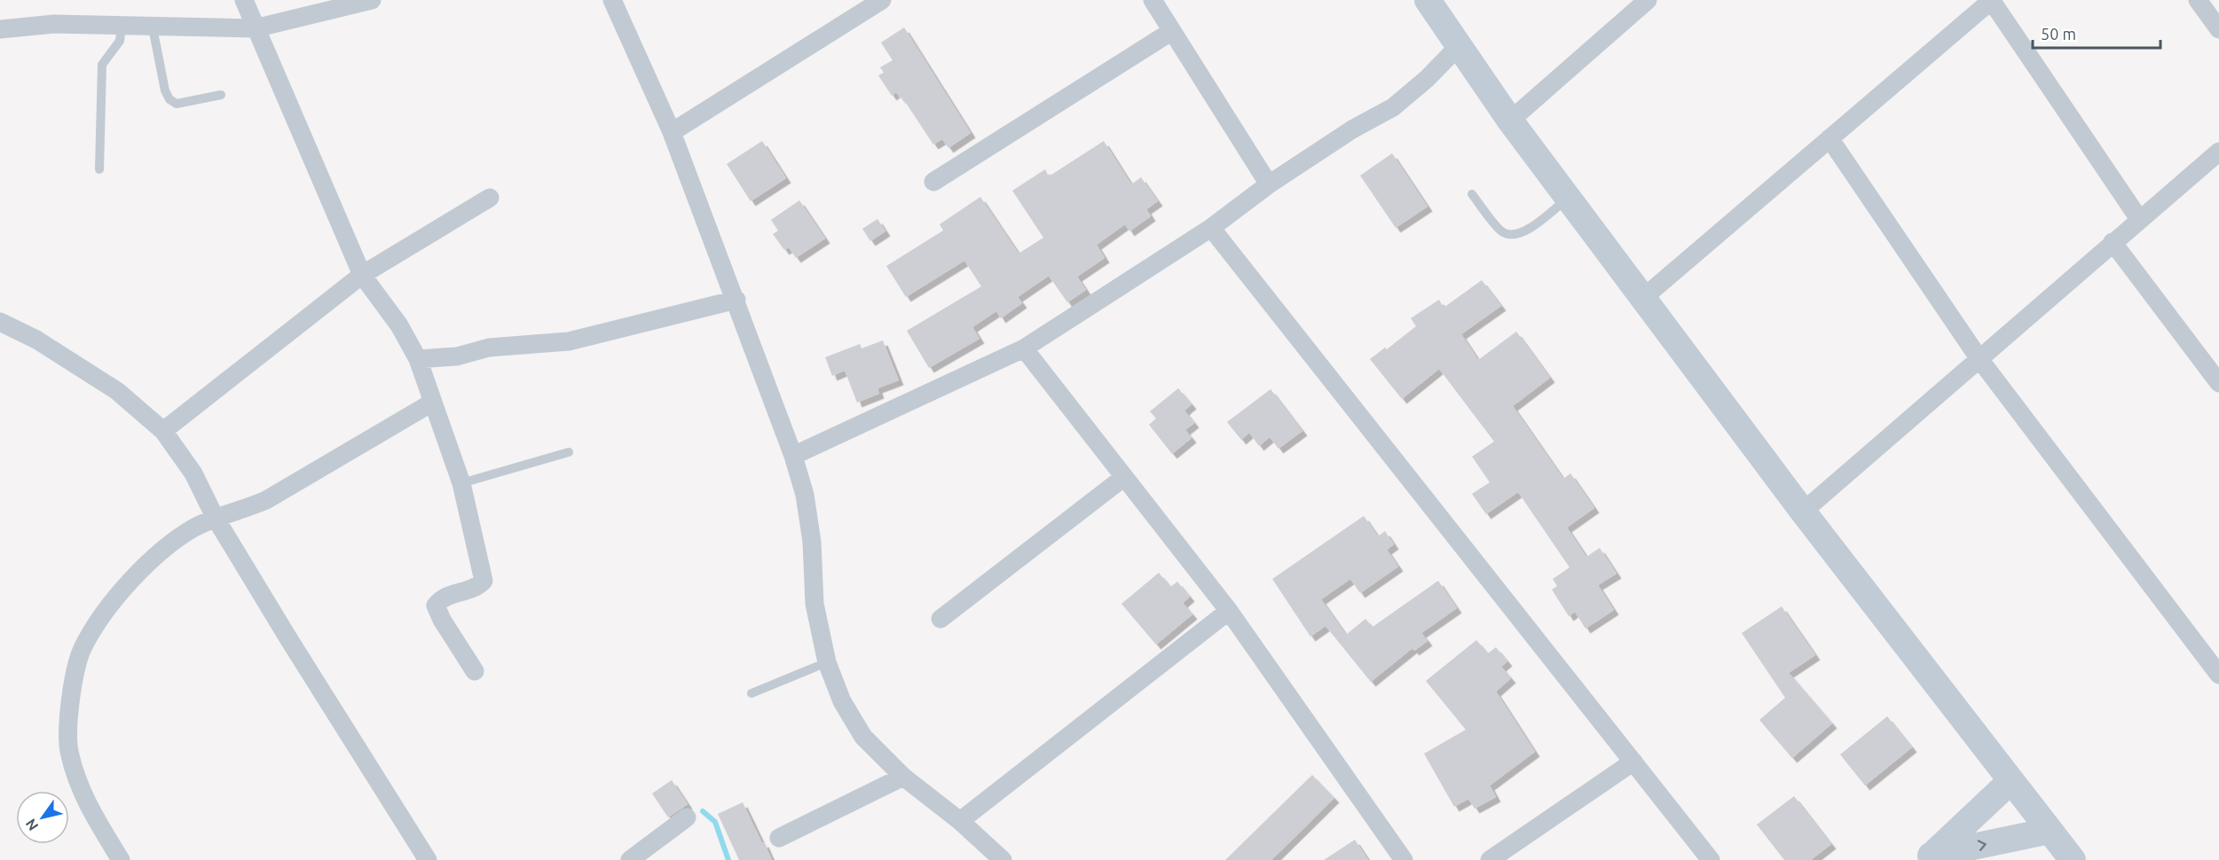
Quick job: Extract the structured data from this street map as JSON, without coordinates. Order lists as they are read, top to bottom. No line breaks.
{"scale_bar":"50 m","north":"bottom left"}
